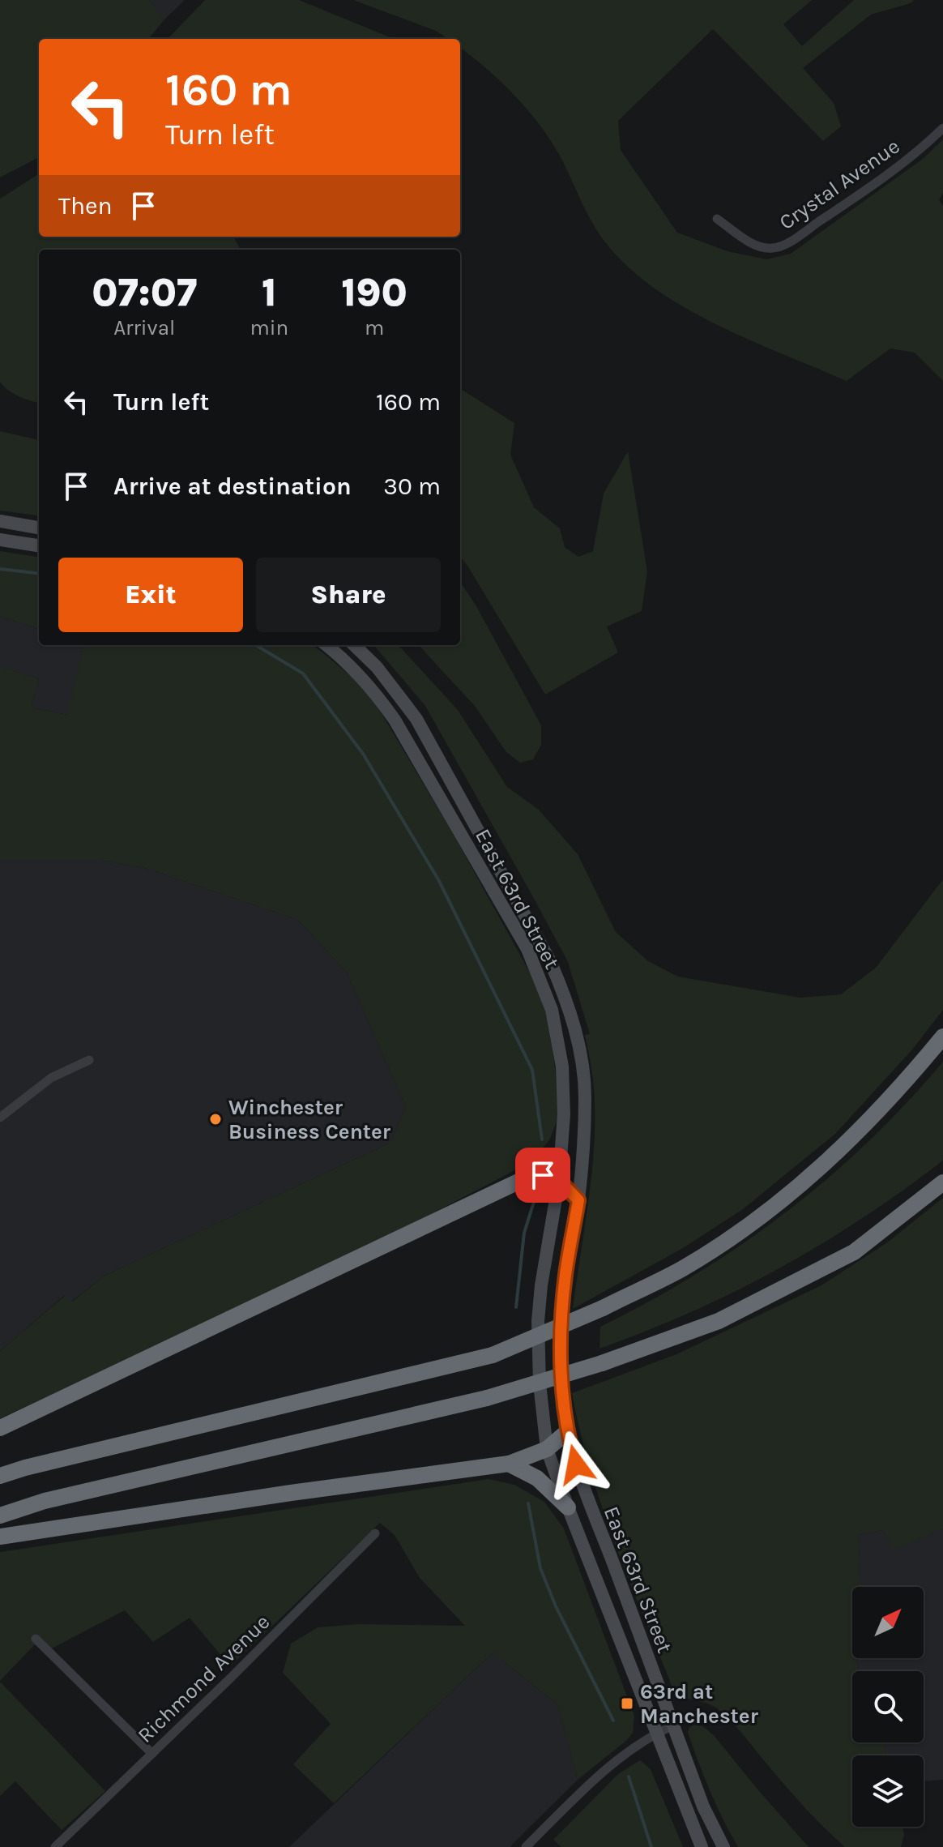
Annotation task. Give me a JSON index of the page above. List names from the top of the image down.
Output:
{
  "streets": {
    "main road": ["East 63rd Street"],
    "street": ["Crystal Avenue", "Richmond Avenue"]
  },
  "places": {
    "other": ["Winchester Business Center"],
    "transit": ["63rd at Manchester"]
  },
  "north": "top right",
  "page": {
    "turn": ["160 m", "Turn left"],
    "then": "Then",
    "eta": [
      "07:07",
      "Arrival",
      "1",
      "min",
      "190",
      "m"
    ],
    "list": [
      {
        "name": "Turn left",
        "value": "160 m"
      },
      {
        "name": "Arrive at destination",
        "value": "30 m"
      }
    ],
    "buttons": ["Exit", "Share"]
  }
}
